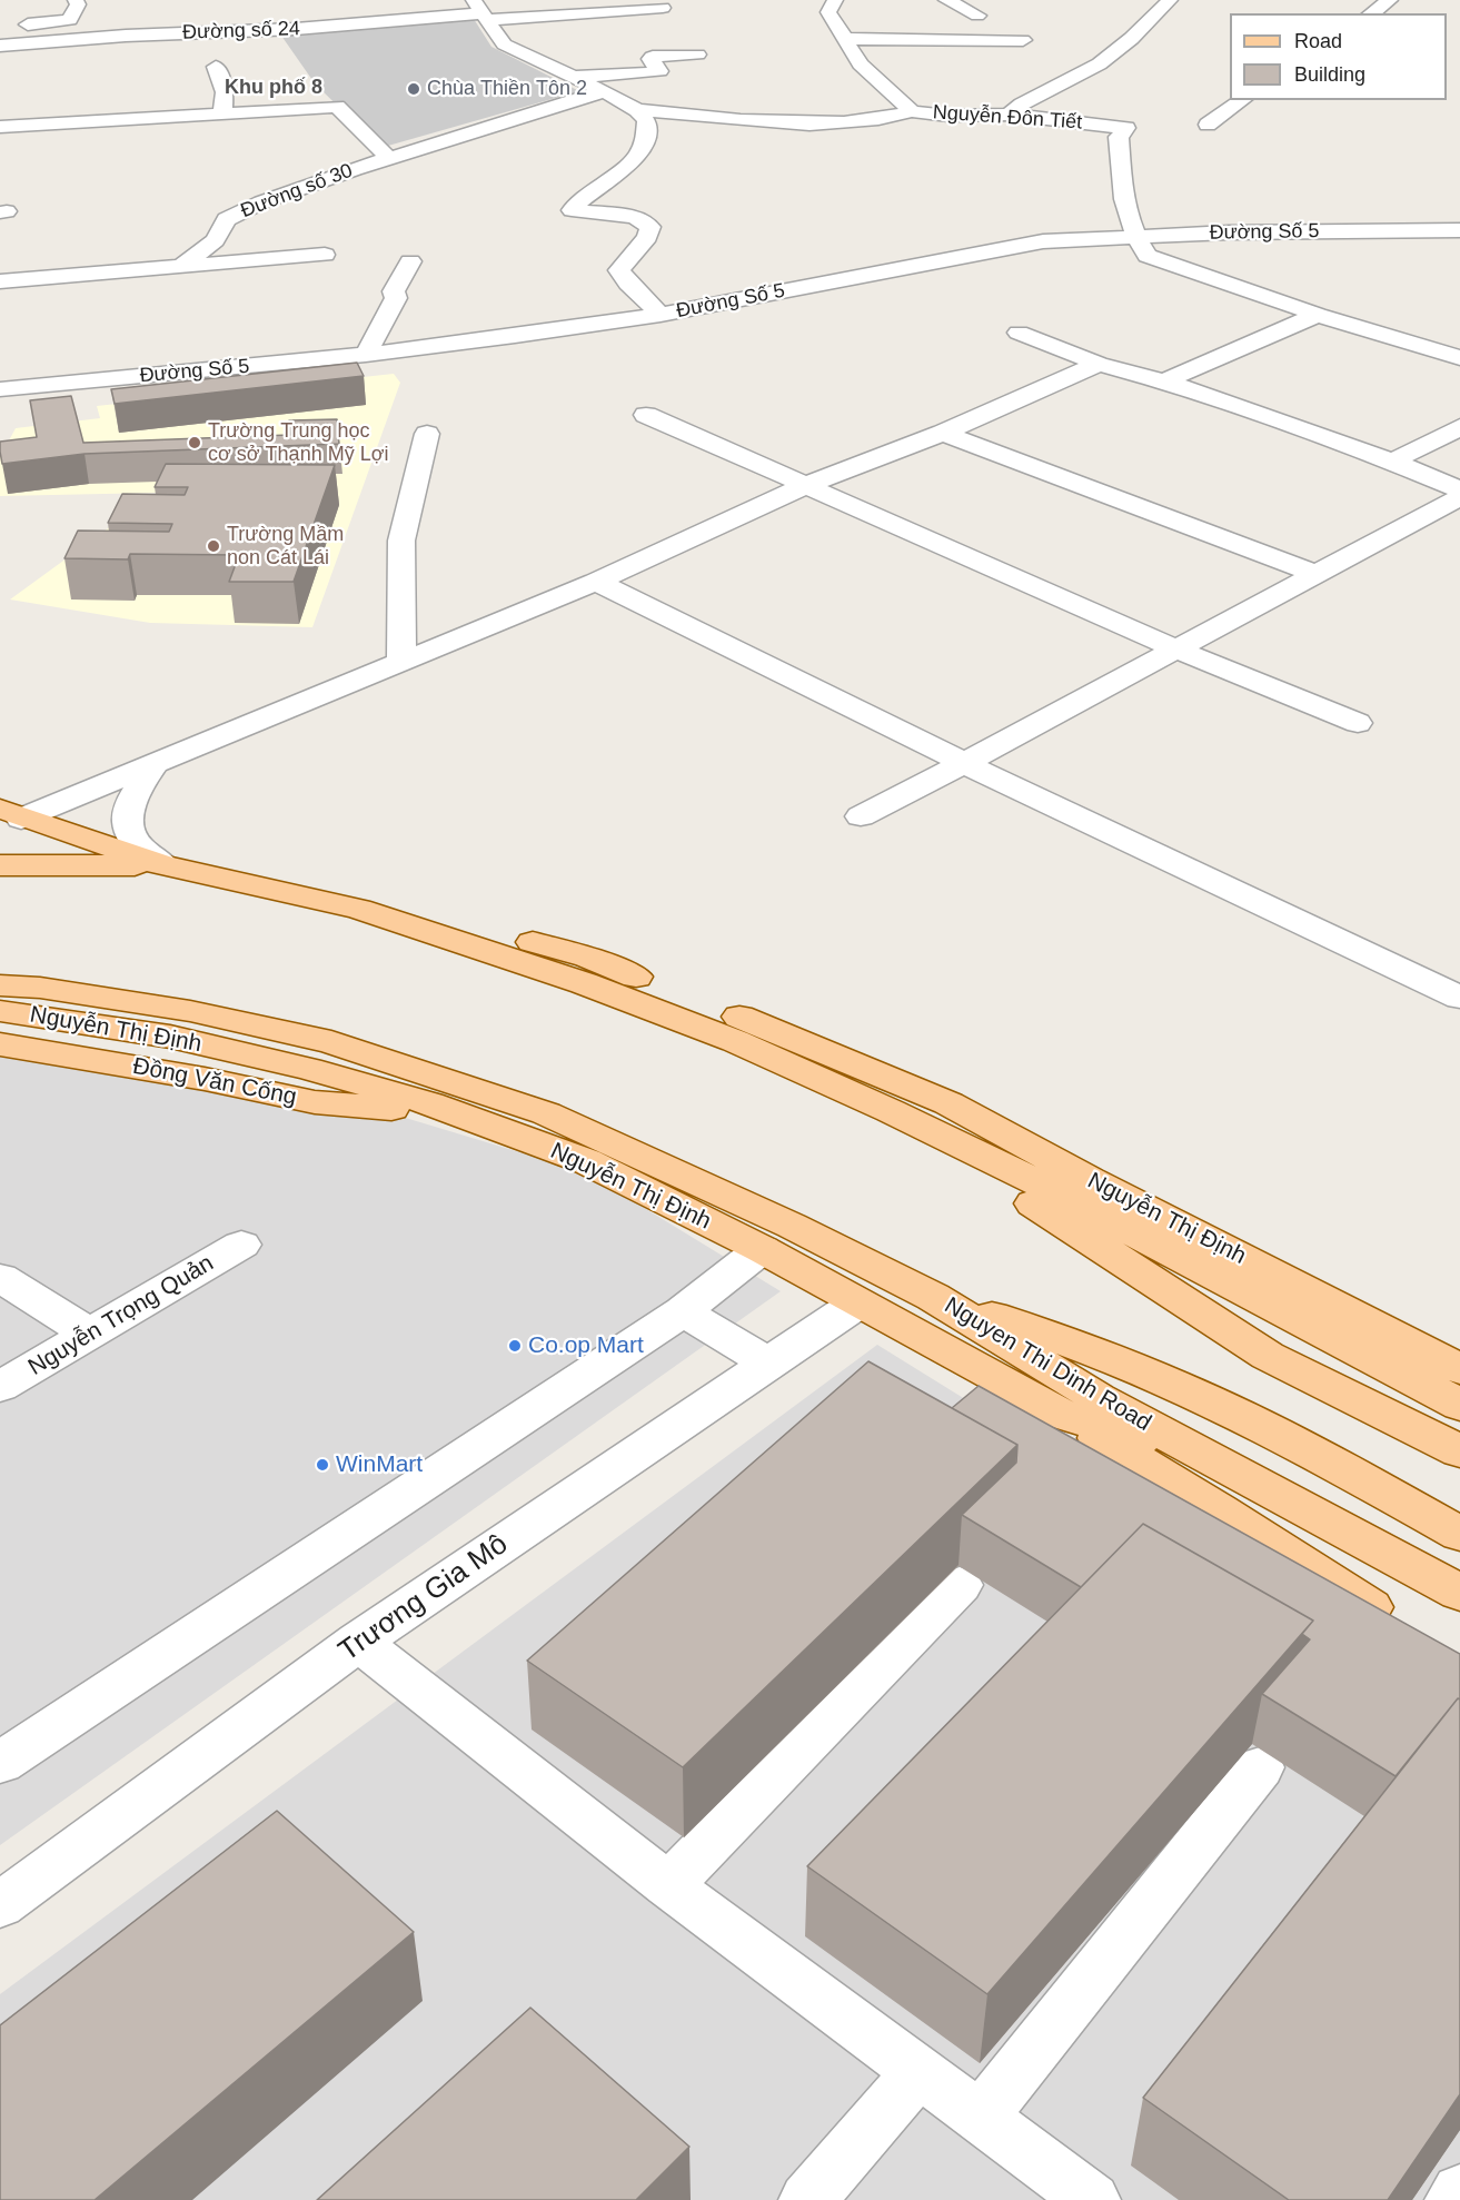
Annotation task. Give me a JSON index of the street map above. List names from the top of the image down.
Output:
{
  "streets": {
    "main road": ["Nguyễn Thị Định", "Đồng Văn Cống", "Nguyen Thi Dinh Road"],
    "street": [
      "Đường số 24",
      "Nguyễn Đôn Tiết",
      "Đường số 30",
      "Đường Số 5",
      "Nguyễn Trọng Quản",
      "Trương Gia Mô"
    ]
  },
  "crossings": [
    ["Nguyễn Đôn Tiết", "Đường Số 5"],
    ["Nguyễn Thị Định", "Đồng Văn Cống"],
    ["Nguyễn Thị Định", "Nguyen Thi Dinh Road"],
    ["Nguyễn Thị Định", "Trương Gia Mô"]
  ],
  "districts": ["Khu phố 8"],
  "places": [
    "Chùa Thiền Tôn 2",
    "Trường Trung học cơ sở Thạnh Mỹ Lợi",
    "Trường Mầm non Cát Lái",
    "Co.op Mart",
    "WinMart"
  ],
  "legend": ["Road", "Building"]
}
